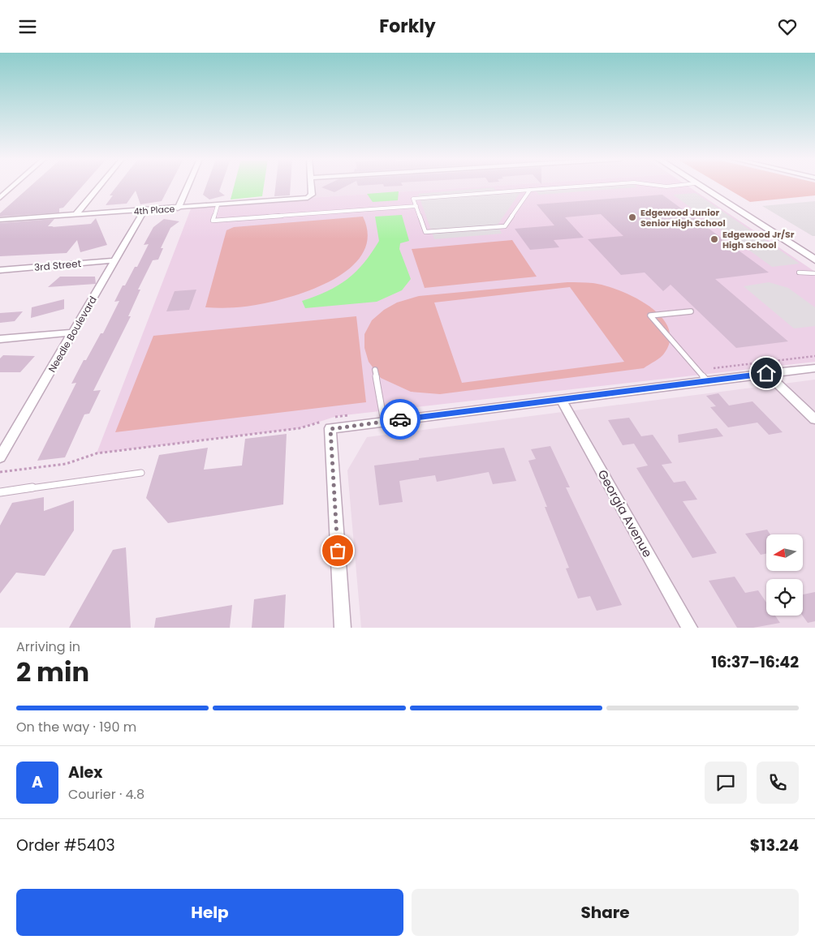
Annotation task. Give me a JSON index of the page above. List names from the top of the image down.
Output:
{
  "streets": {
    "street": [
      "4th Place",
      "3rd Street",
      "Needle Boulevard",
      "Georgia Avenue"
    ]
  },
  "crossings": [
    ["4th Place", "Needle Boulevard"],
    ["3rd Street", "Needle Boulevard"]
  ],
  "places": ["Edgewood Junior Senior High School", "Edgewood Jr/Sr High School"],
  "north": "left",
  "page": {
    "header": "Forkly",
    "heading": ["2 min", "Arriving in", "16:37–16:42"],
    "panel": [
      "Alex",
      "Courier · 4.8",
      "Order #5403",
      "$13.24"
    ],
    "bar": "On the way · 190 m",
    "round": "A",
    "buttons": ["Help", "Share"]
  }
}
